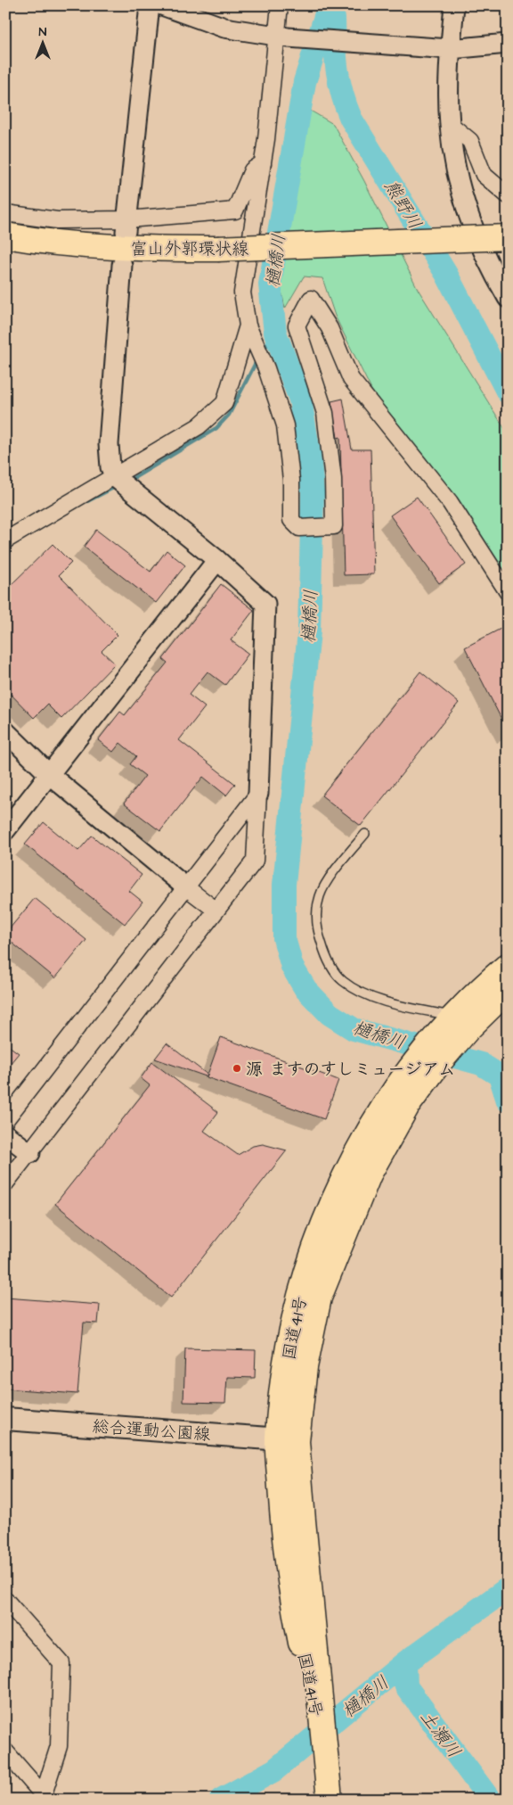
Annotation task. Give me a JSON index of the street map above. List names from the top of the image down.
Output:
{
  "streets": {
    "main road": ["富山外郭環状線", "国道41号", "総合運動公園線"]
  },
  "crossings": [
    ["国道41号", "総合運動公園線"]
  ],
  "water": ["熊野川", "樋橋川", "土瀬川"],
  "places": ["源 ますのすしミュージアム"],
  "north": "top"
}
